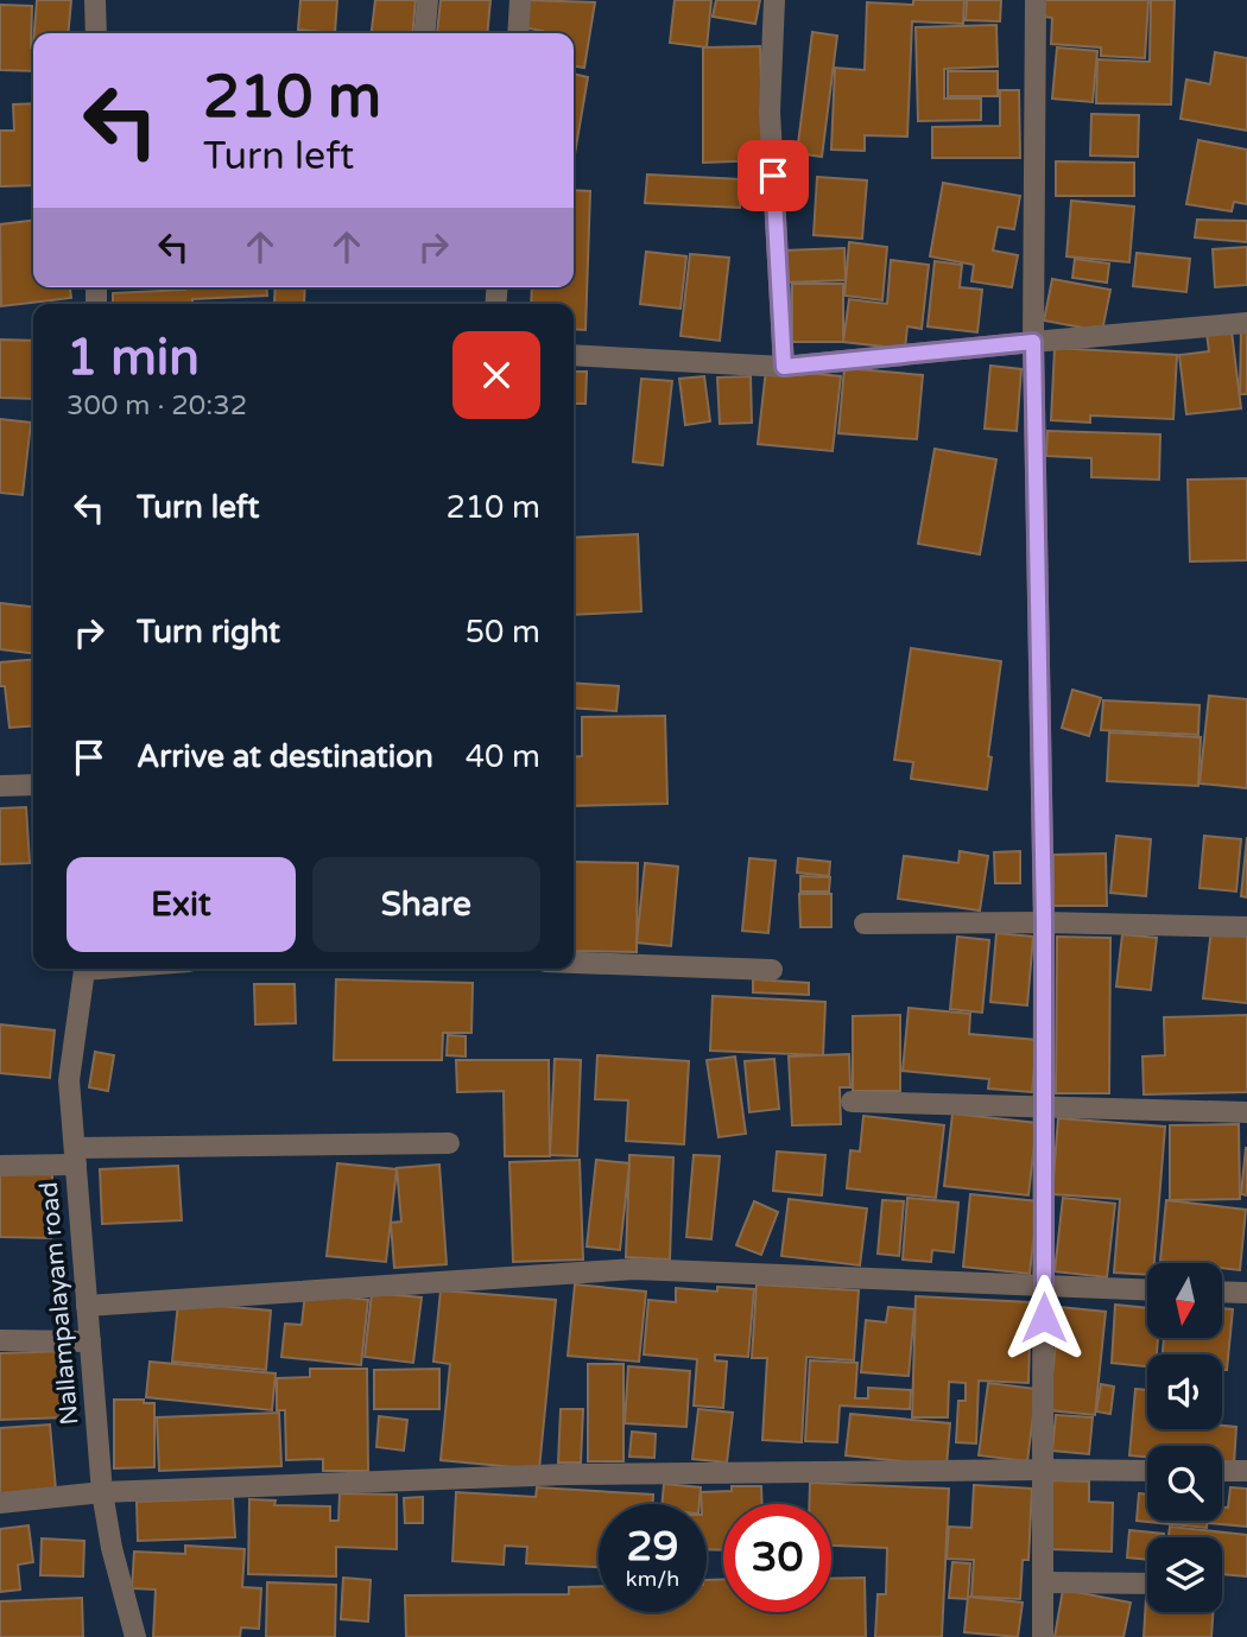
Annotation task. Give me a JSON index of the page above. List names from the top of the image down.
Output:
{
  "streets": {
    "street": ["Nallampalayam road"]
  },
  "north": "bottom",
  "page": {
    "turn": ["210 m", "Turn left"],
    "heading": ["1 min", "300 m · 20:32"],
    "list": [
      {
        "name": "Turn left",
        "value": "210 m"
      },
      {
        "name": "Turn right",
        "value": "50 m"
      },
      {
        "name": "Arrive at destination",
        "value": "40 m"
      }
    ],
    "buttons": ["Exit", "Share"],
    "speed": "29 km/h",
    "limit": "30"
  }
}
